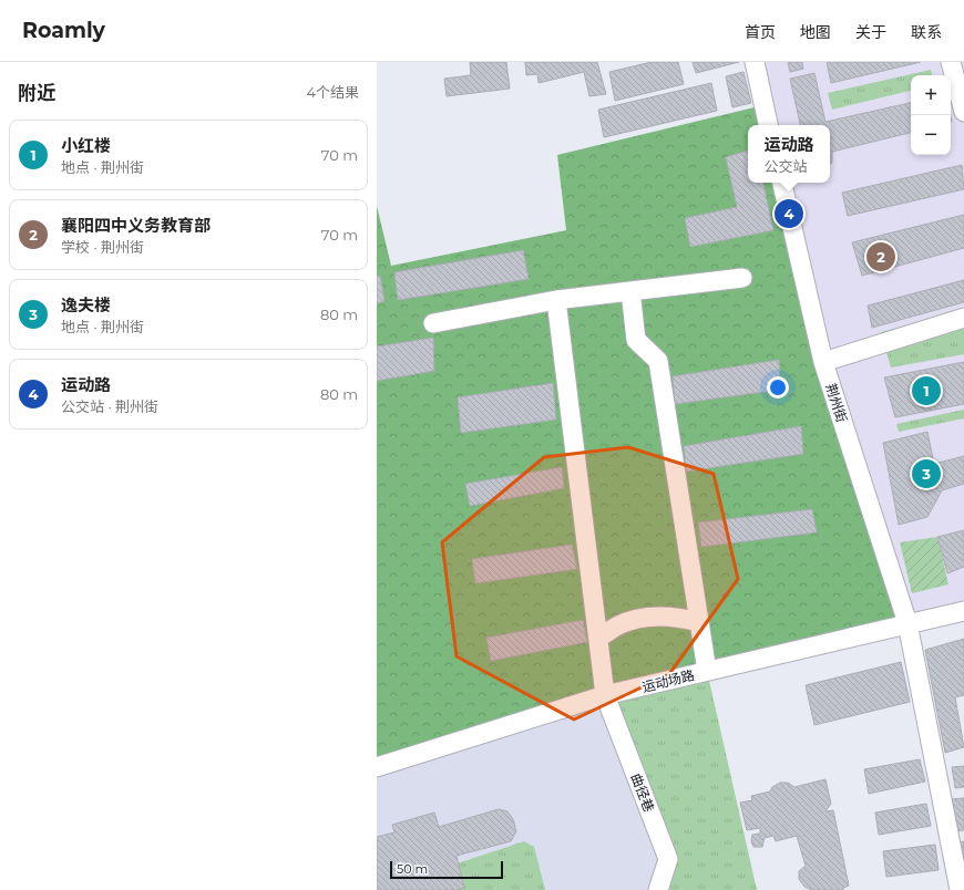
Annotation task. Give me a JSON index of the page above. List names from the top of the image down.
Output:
{
  "streets": {
    "street": ["荆州街", "运动场路", "曲径巷"]
  },
  "crossings": [
    ["荆州街", "运动场路"],
    ["运动场路", "曲径巷"]
  ],
  "scale_bar": "50 m",
  "page": {
    "header": "Roamly",
    "nav": [
      "首页",
      "地图",
      "关于",
      "联系"
    ],
    "heading": ["附近", "4个结果"],
    "map_buttons": ["+", "−"],
    "list": [
      {
        "mark": "1",
        "name": "小红楼",
        "note": "地点 · 荆州街",
        "value": "70 m"
      },
      {
        "mark": "2",
        "name": "襄阳四中义务教育部",
        "note": "学校 · 荆州街",
        "value": "70 m"
      },
      {
        "mark": "3",
        "name": "逸夫楼",
        "note": "地点 · 荆州街",
        "value": "80 m"
      },
      {
        "mark": "4",
        "name": "运动路",
        "note": "公交站 · 荆州街",
        "value": "80 m"
      }
    ],
    "popup": ["运动路", "公交站"],
    "pins": [
      "4",
      "2",
      "1",
      "3"
    ],
    "scale": "50 m"
  }
}
